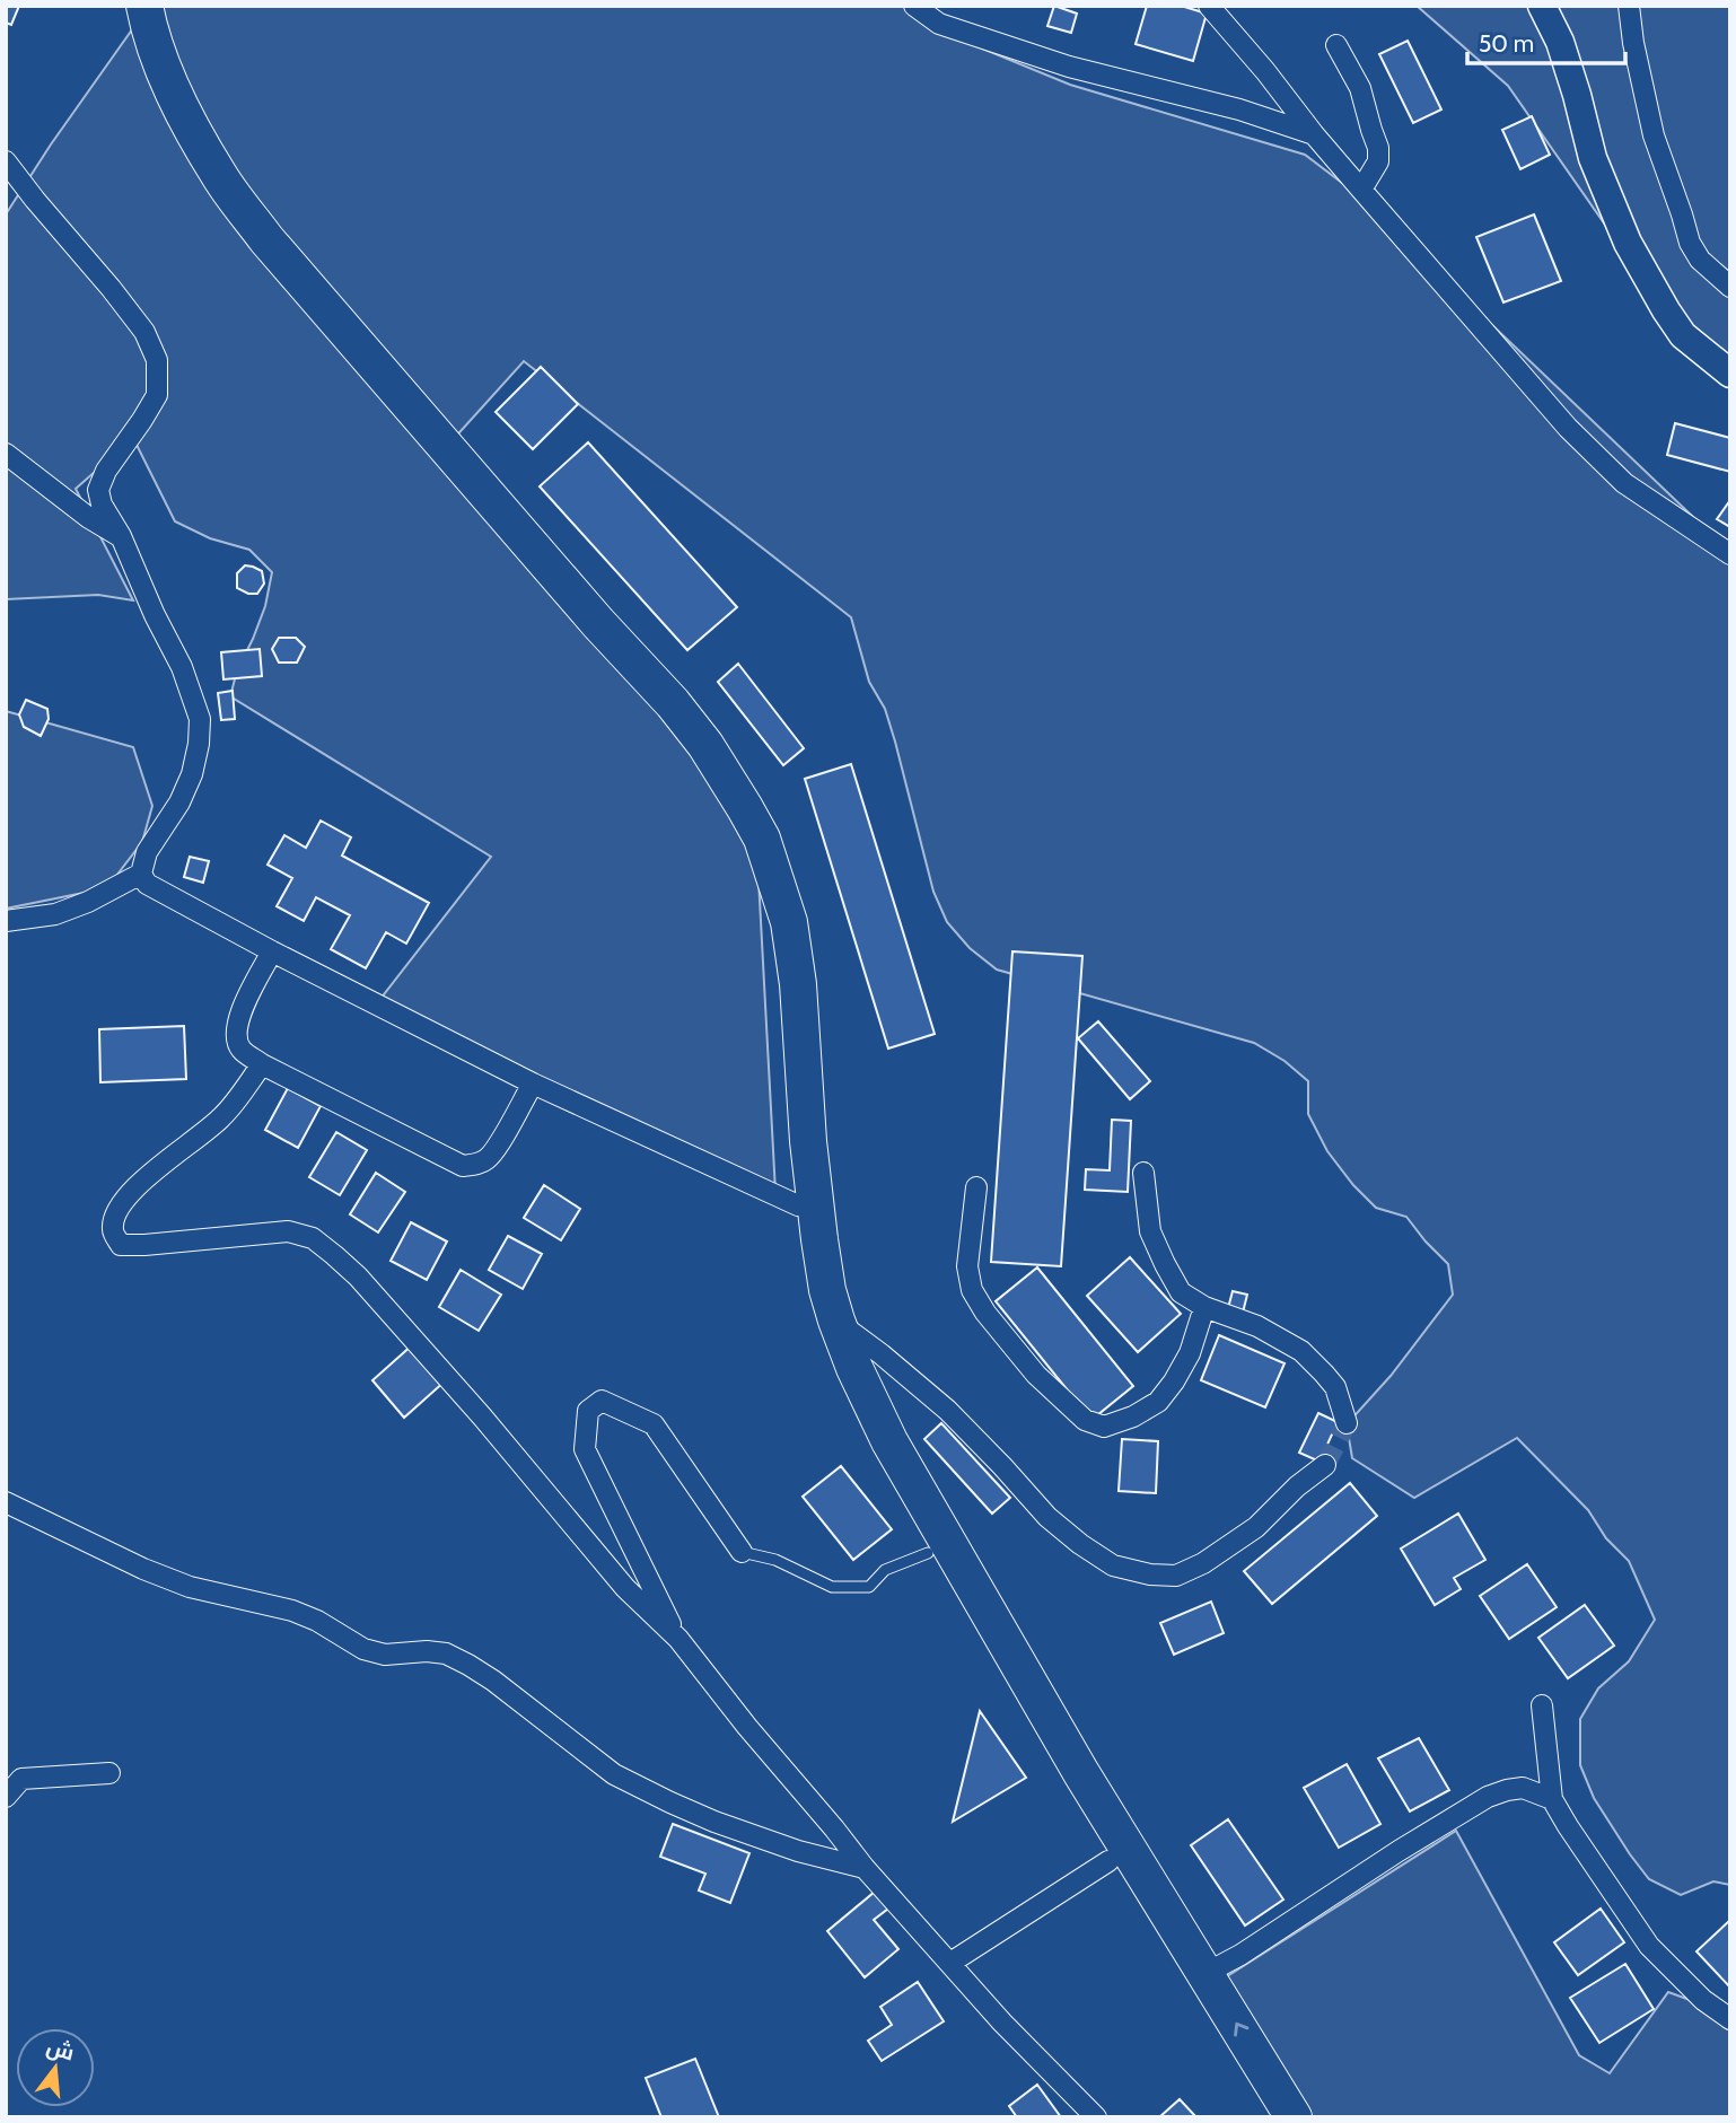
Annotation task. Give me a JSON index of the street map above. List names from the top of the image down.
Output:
{
  "scale_bar": "50 m",
  "north": "top"
}
